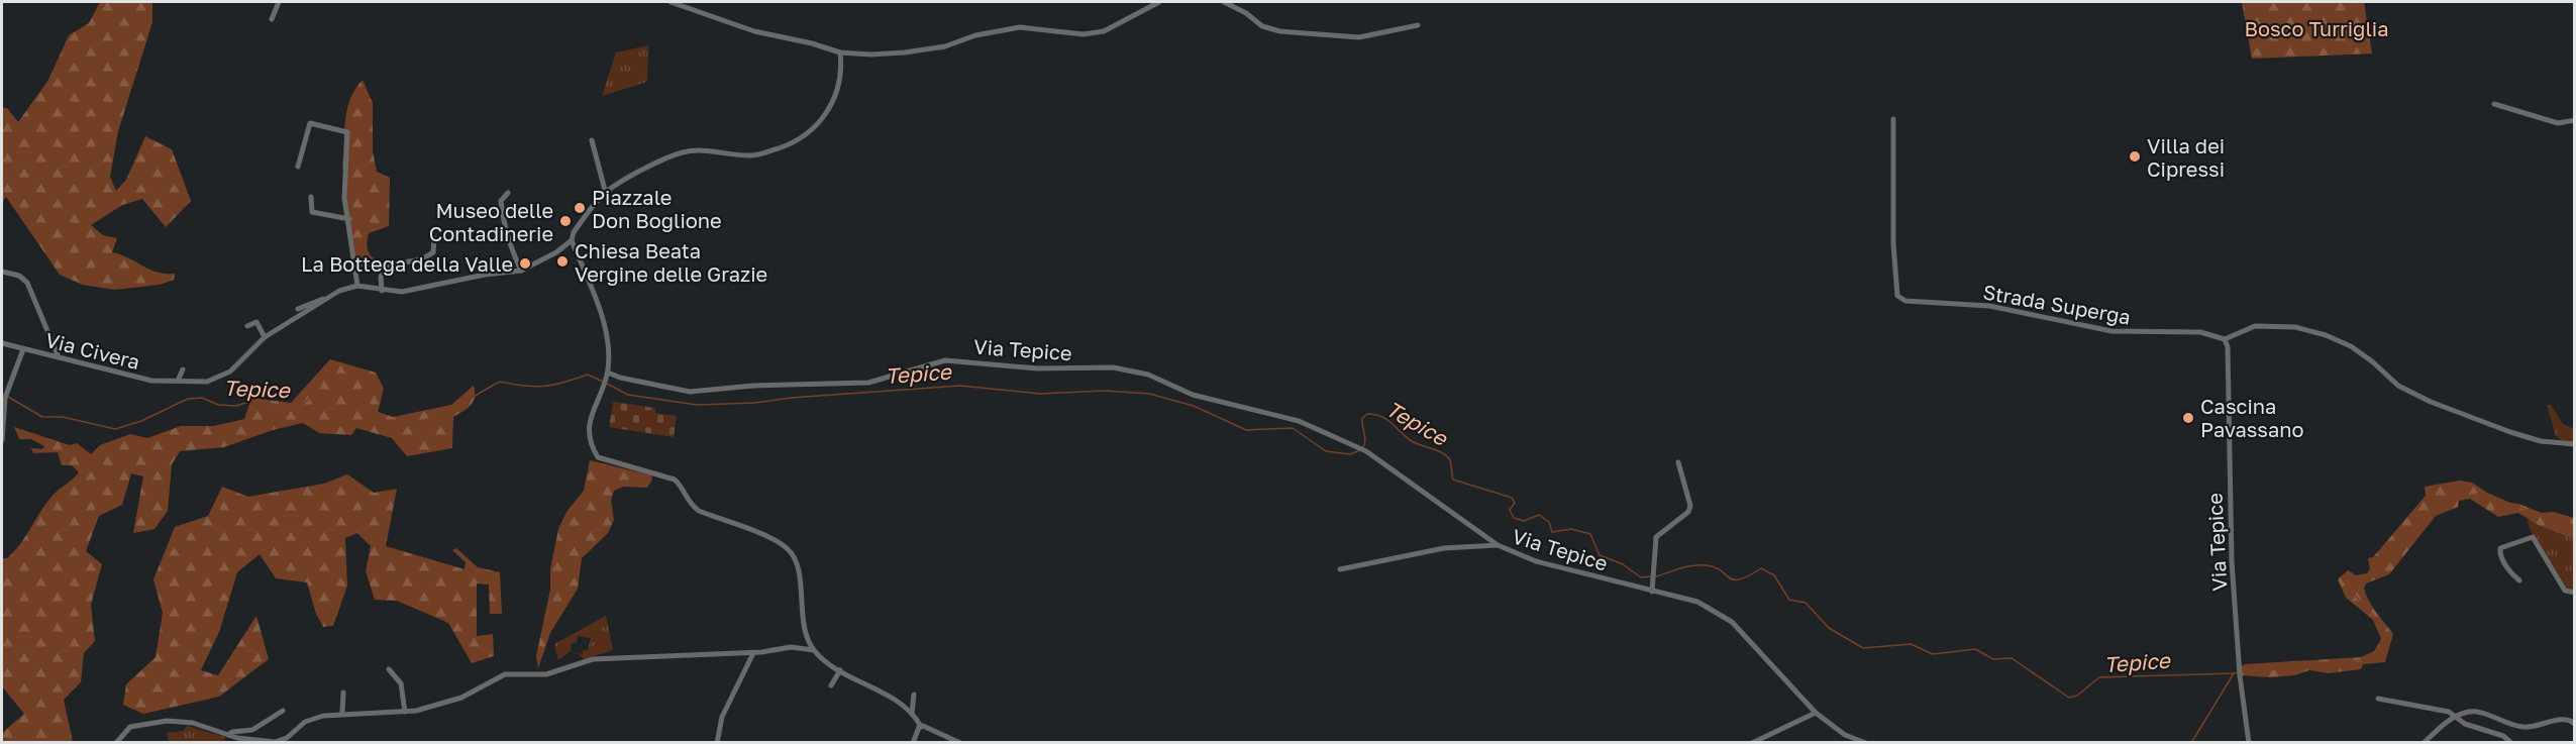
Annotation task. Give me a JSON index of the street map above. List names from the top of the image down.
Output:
{
  "streets": {
    "street": ["Strada Superga", "Via Tepice", "Via Civera"]
  },
  "crossings": [
    ["Strada Superga", "Via Tepice"]
  ],
  "water": ["Tepice"],
  "parks": ["Bosco Turriglia"],
  "places": [
    "Villa dei Cipressi",
    "Piazzale Don Boglione",
    "Museo delle Contadinerie",
    "Chiesa Beata Vergine delle Grazie",
    "La Bottega della Valle",
    "Cascina Pavassano"
  ]
}
